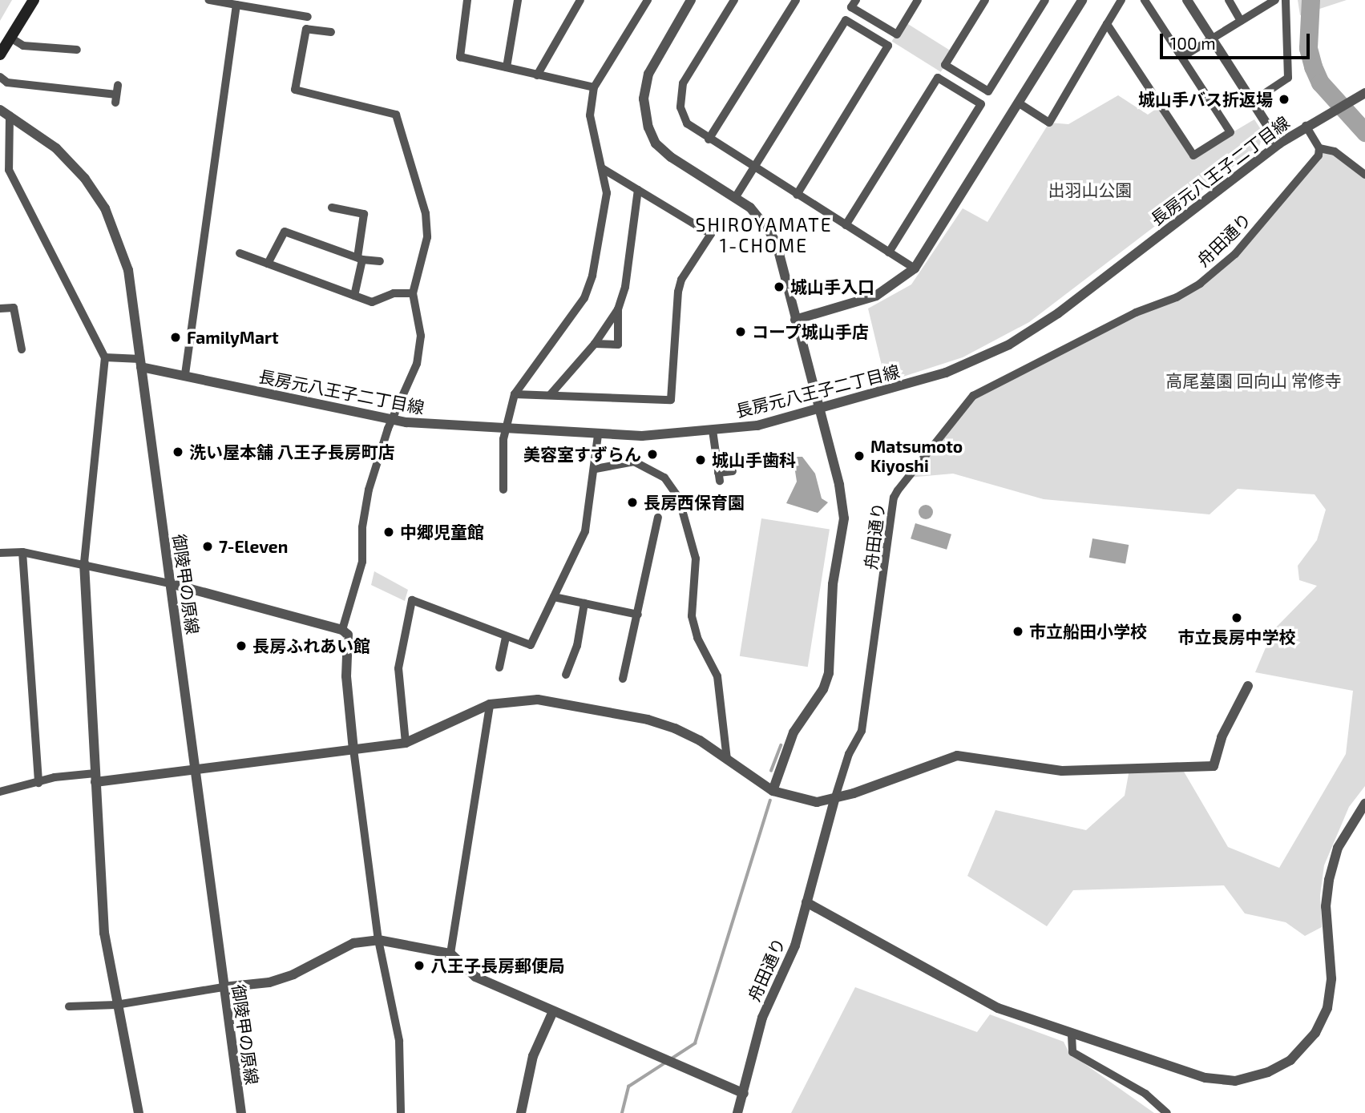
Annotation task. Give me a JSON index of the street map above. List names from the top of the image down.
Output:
{
  "streets": {
    "street": ["長房元八王子二丁目線", "舟田通り", "御陵甲の原線"]
  },
  "crossings": [
    ["長房元八王子二丁目線", "御陵甲の原線"]
  ],
  "districts": ["SHIROYAMATE 1-CHOME"],
  "parks": ["出羽山公園", "高尾墓園 回向山 常修寺"],
  "places": [
    "城山手バス折返場",
    "城山手入口",
    "コープ城山手店",
    "FamilyMart",
    "洗い屋本舗 八王子長房町店",
    "美容室すずらん",
    "Matsumoto Kiyoshi",
    "城山手歯科",
    "長房西保育園",
    "中郷児童館",
    "7-Eleven",
    "市立長房中学校",
    "市立船田小学校",
    "長房ふれあい館",
    "八王子長房郵便局"
  ],
  "scale_bar": "100 m"
}
